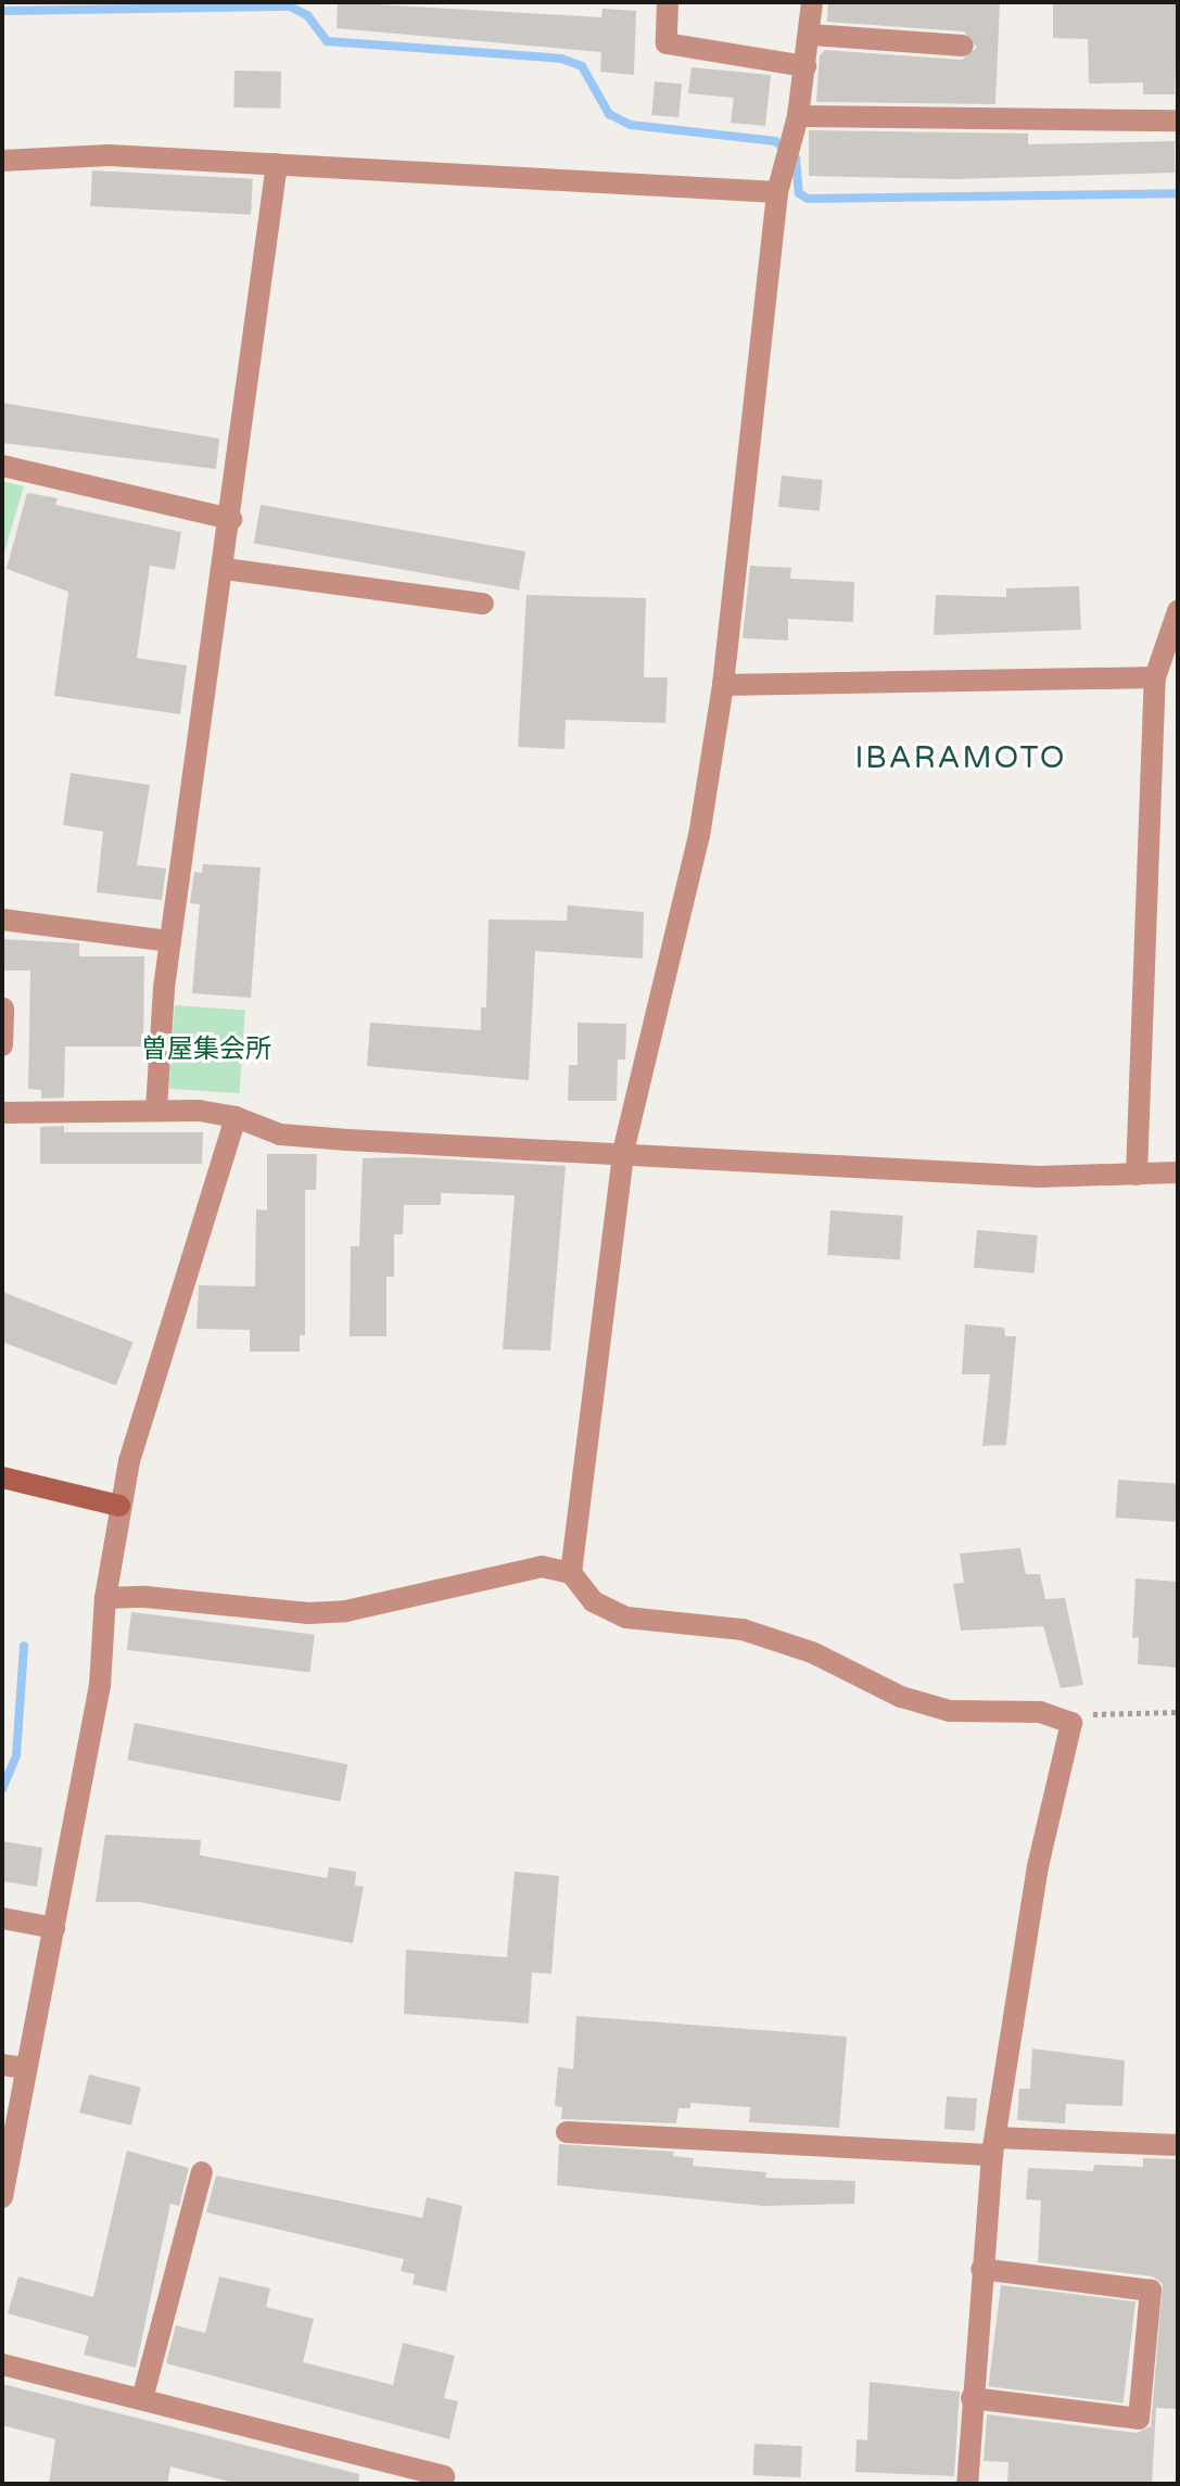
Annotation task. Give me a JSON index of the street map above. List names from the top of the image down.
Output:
{
  "districts": ["IBARAMOTO"],
  "parks": ["曽屋集会所"]
}
